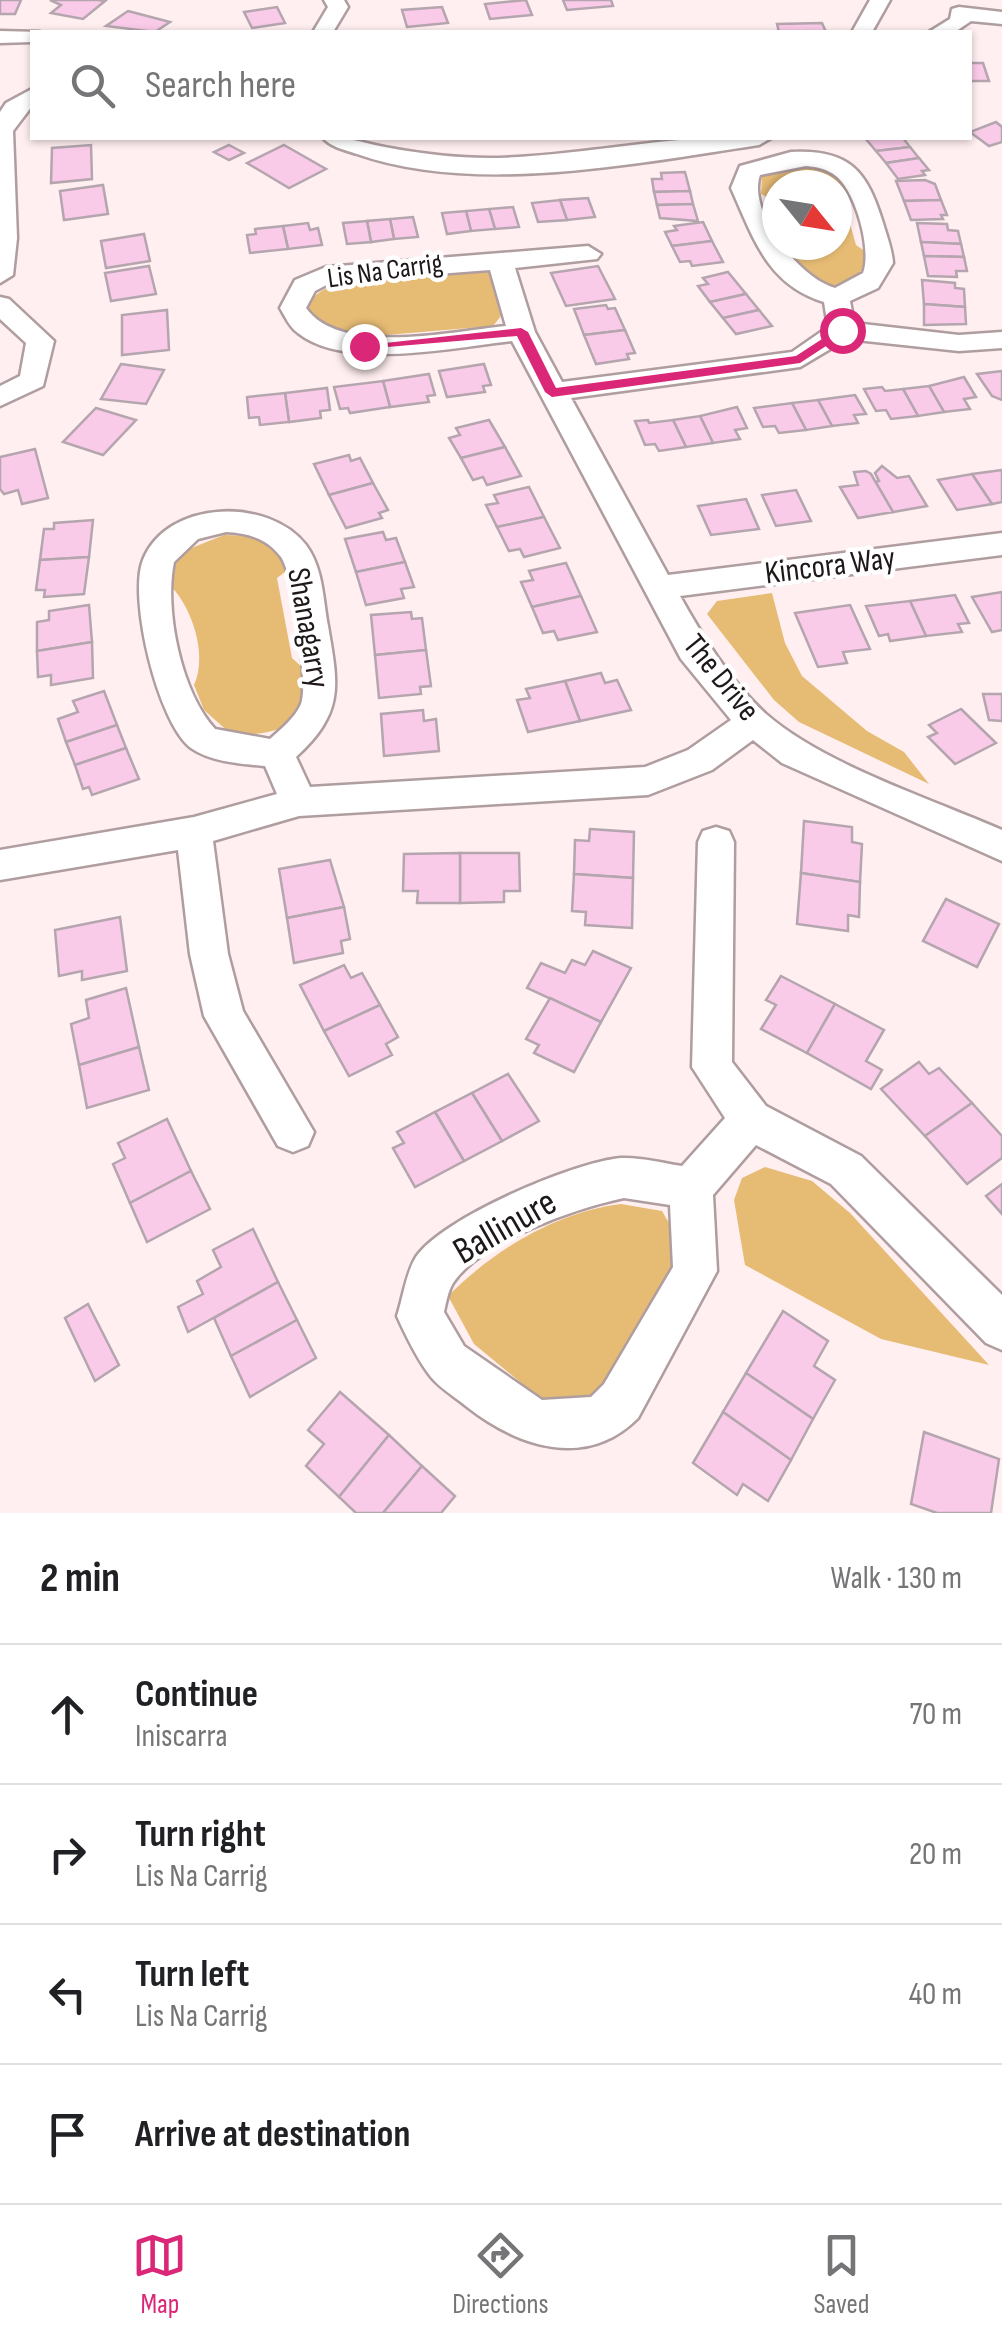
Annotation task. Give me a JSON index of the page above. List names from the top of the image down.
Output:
{
  "streets": {
    "street": [
      "Lis Na Carrig",
      "Kincora Way",
      "Shanagarry",
      "The Drive",
      "Ballinure"
    ]
  },
  "crossings": [
    ["Kincora Way", "The Drive"]
  ],
  "north": "bottom right",
  "page": {
    "search": "Search here",
    "heading": ["2 min", "Walk · 130 m"],
    "list": [
      ["Continue", "Iniscarra", "70 m"],
      ["Turn right", "Lis Na Carrig", "20 m"],
      ["Turn left", "Lis Na Carrig", "40 m"],
      "Arrive at destination"
    ],
    "nav": ["Map", "Directions", "Saved"]
  }
}
